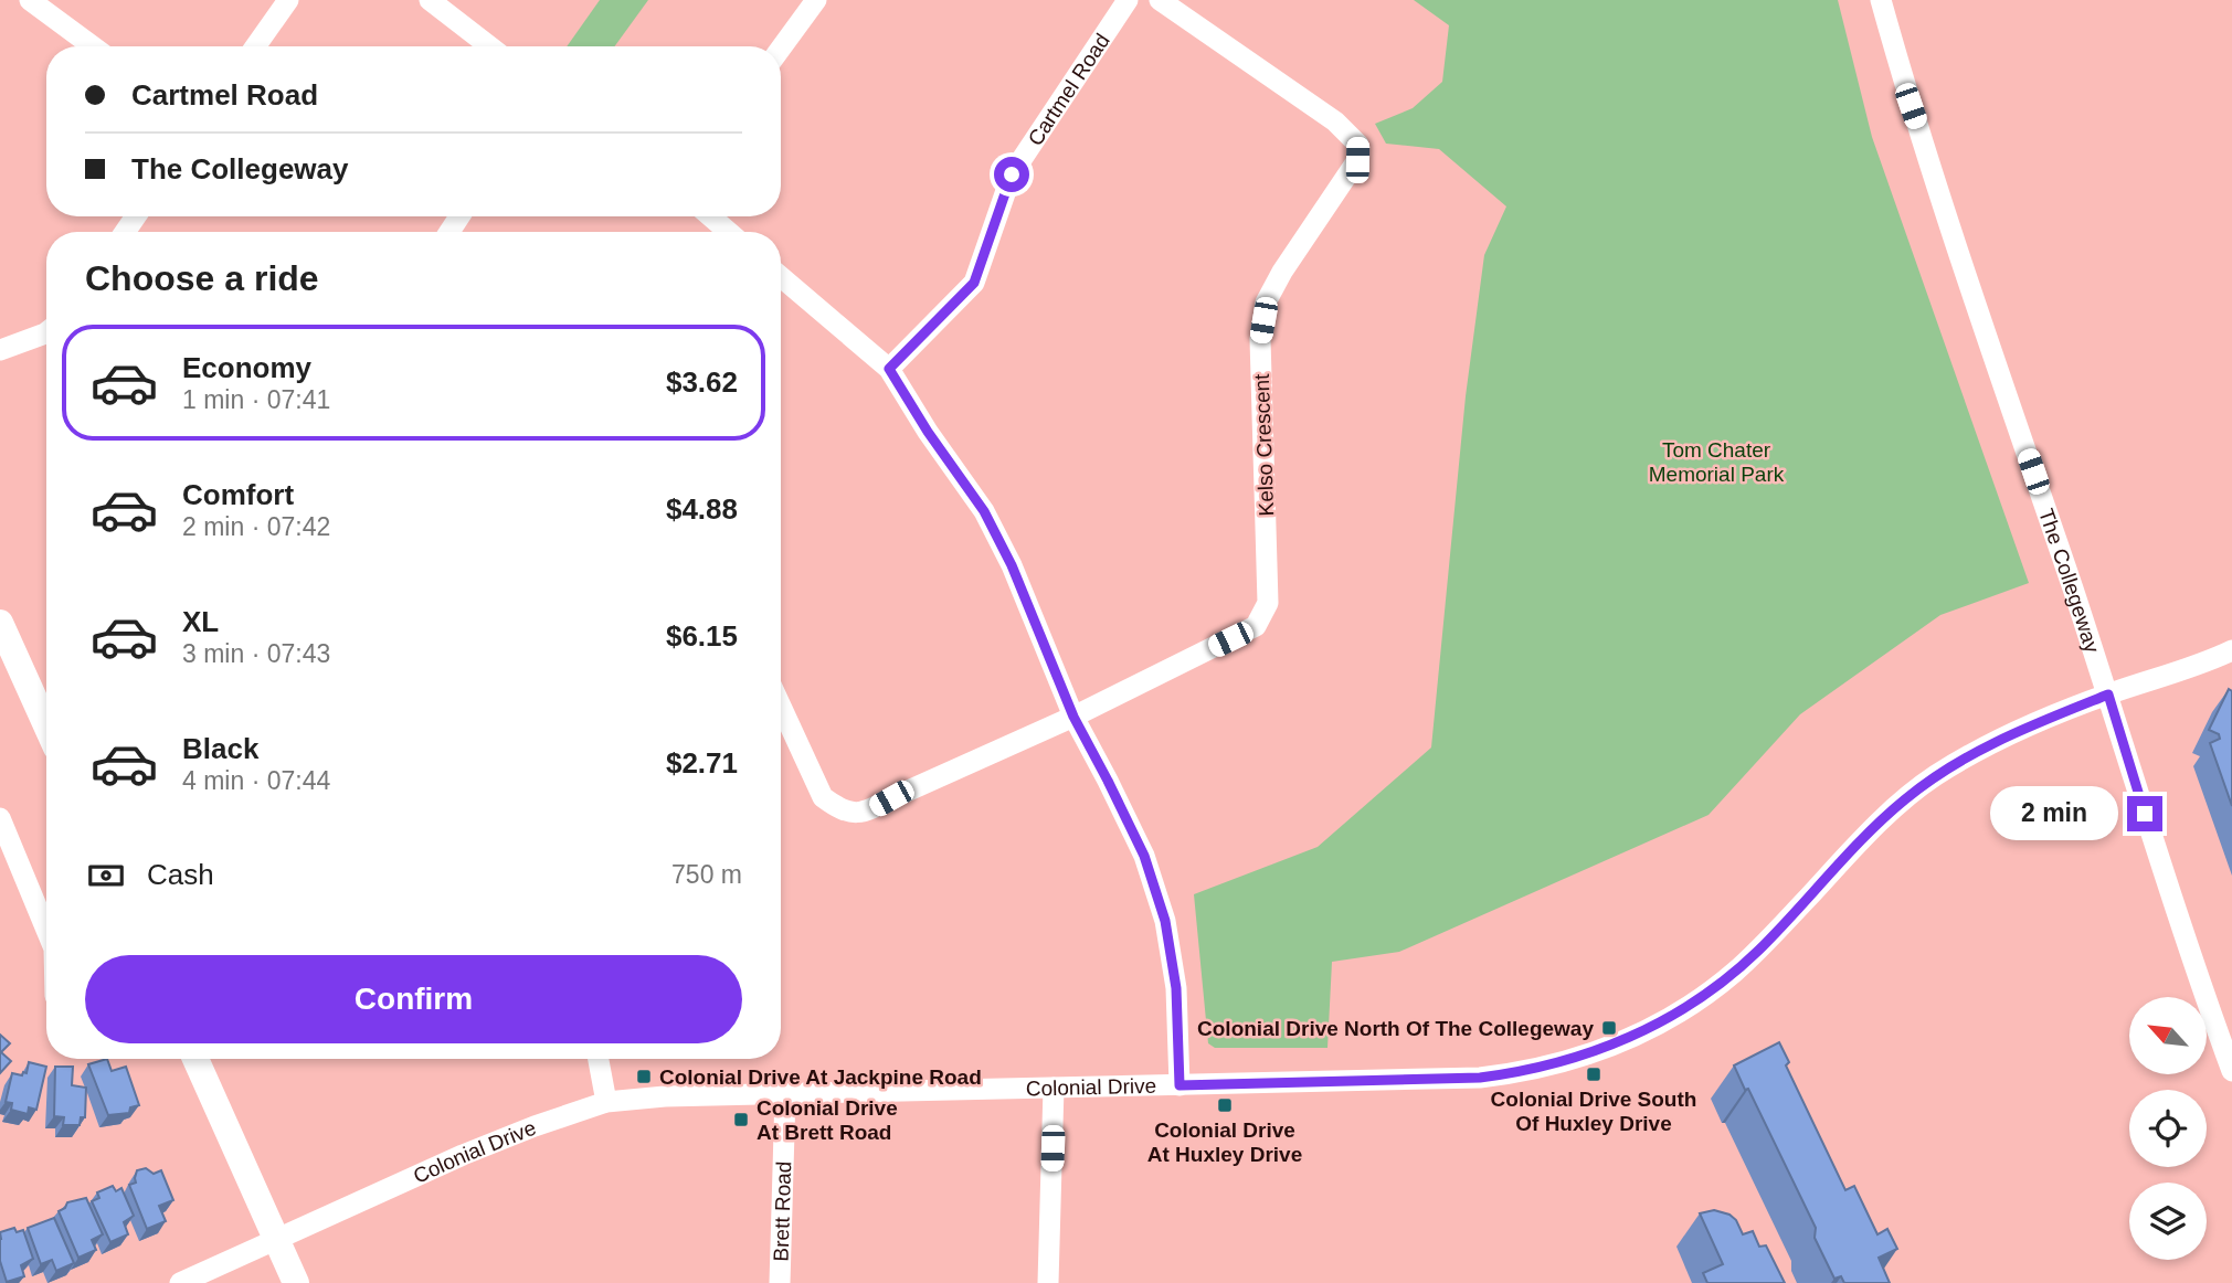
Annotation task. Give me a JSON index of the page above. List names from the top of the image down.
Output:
{
  "streets": {
    "street": [
      "Cartmel Road",
      "Kelso Crescent",
      "The Collegeway",
      "Colonial Drive",
      "Brett Road"
    ]
  },
  "crossings": [
    ["The Collegeway", "Colonial Drive"],
    ["Colonial Drive", "Brett Road"]
  ],
  "parks": ["Tom Chater Memorial Park"],
  "places": {
    "transit": [
      "Colonial Drive North Of The Collegeway",
      "Colonial Drive South Of Huxley Drive",
      "Colonial Drive At Jackpine Road",
      "Colonial Drive At Huxley Drive",
      "Colonial Drive At Brett Road"
    ]
  },
  "north": "top left",
  "page": {
    "banner": ["Cartmel Road", "The Collegeway"],
    "heading": "Choose a ride",
    "list": [
      {
        "name": "Economy",
        "note": "1 min · 07:41",
        "value": "$3.62"
      },
      {
        "name": "Comfort",
        "note": "2 min · 07:42",
        "value": "$4.88"
      },
      {
        "name": "XL",
        "note": "3 min · 07:43",
        "value": "$6.15"
      },
      {
        "name": "Black",
        "note": "4 min · 07:44",
        "value": "$2.71"
      }
    ],
    "bubble": "2 min",
    "pay": ["Cash", "750 m"],
    "buttons": "Confirm"
  }
}
